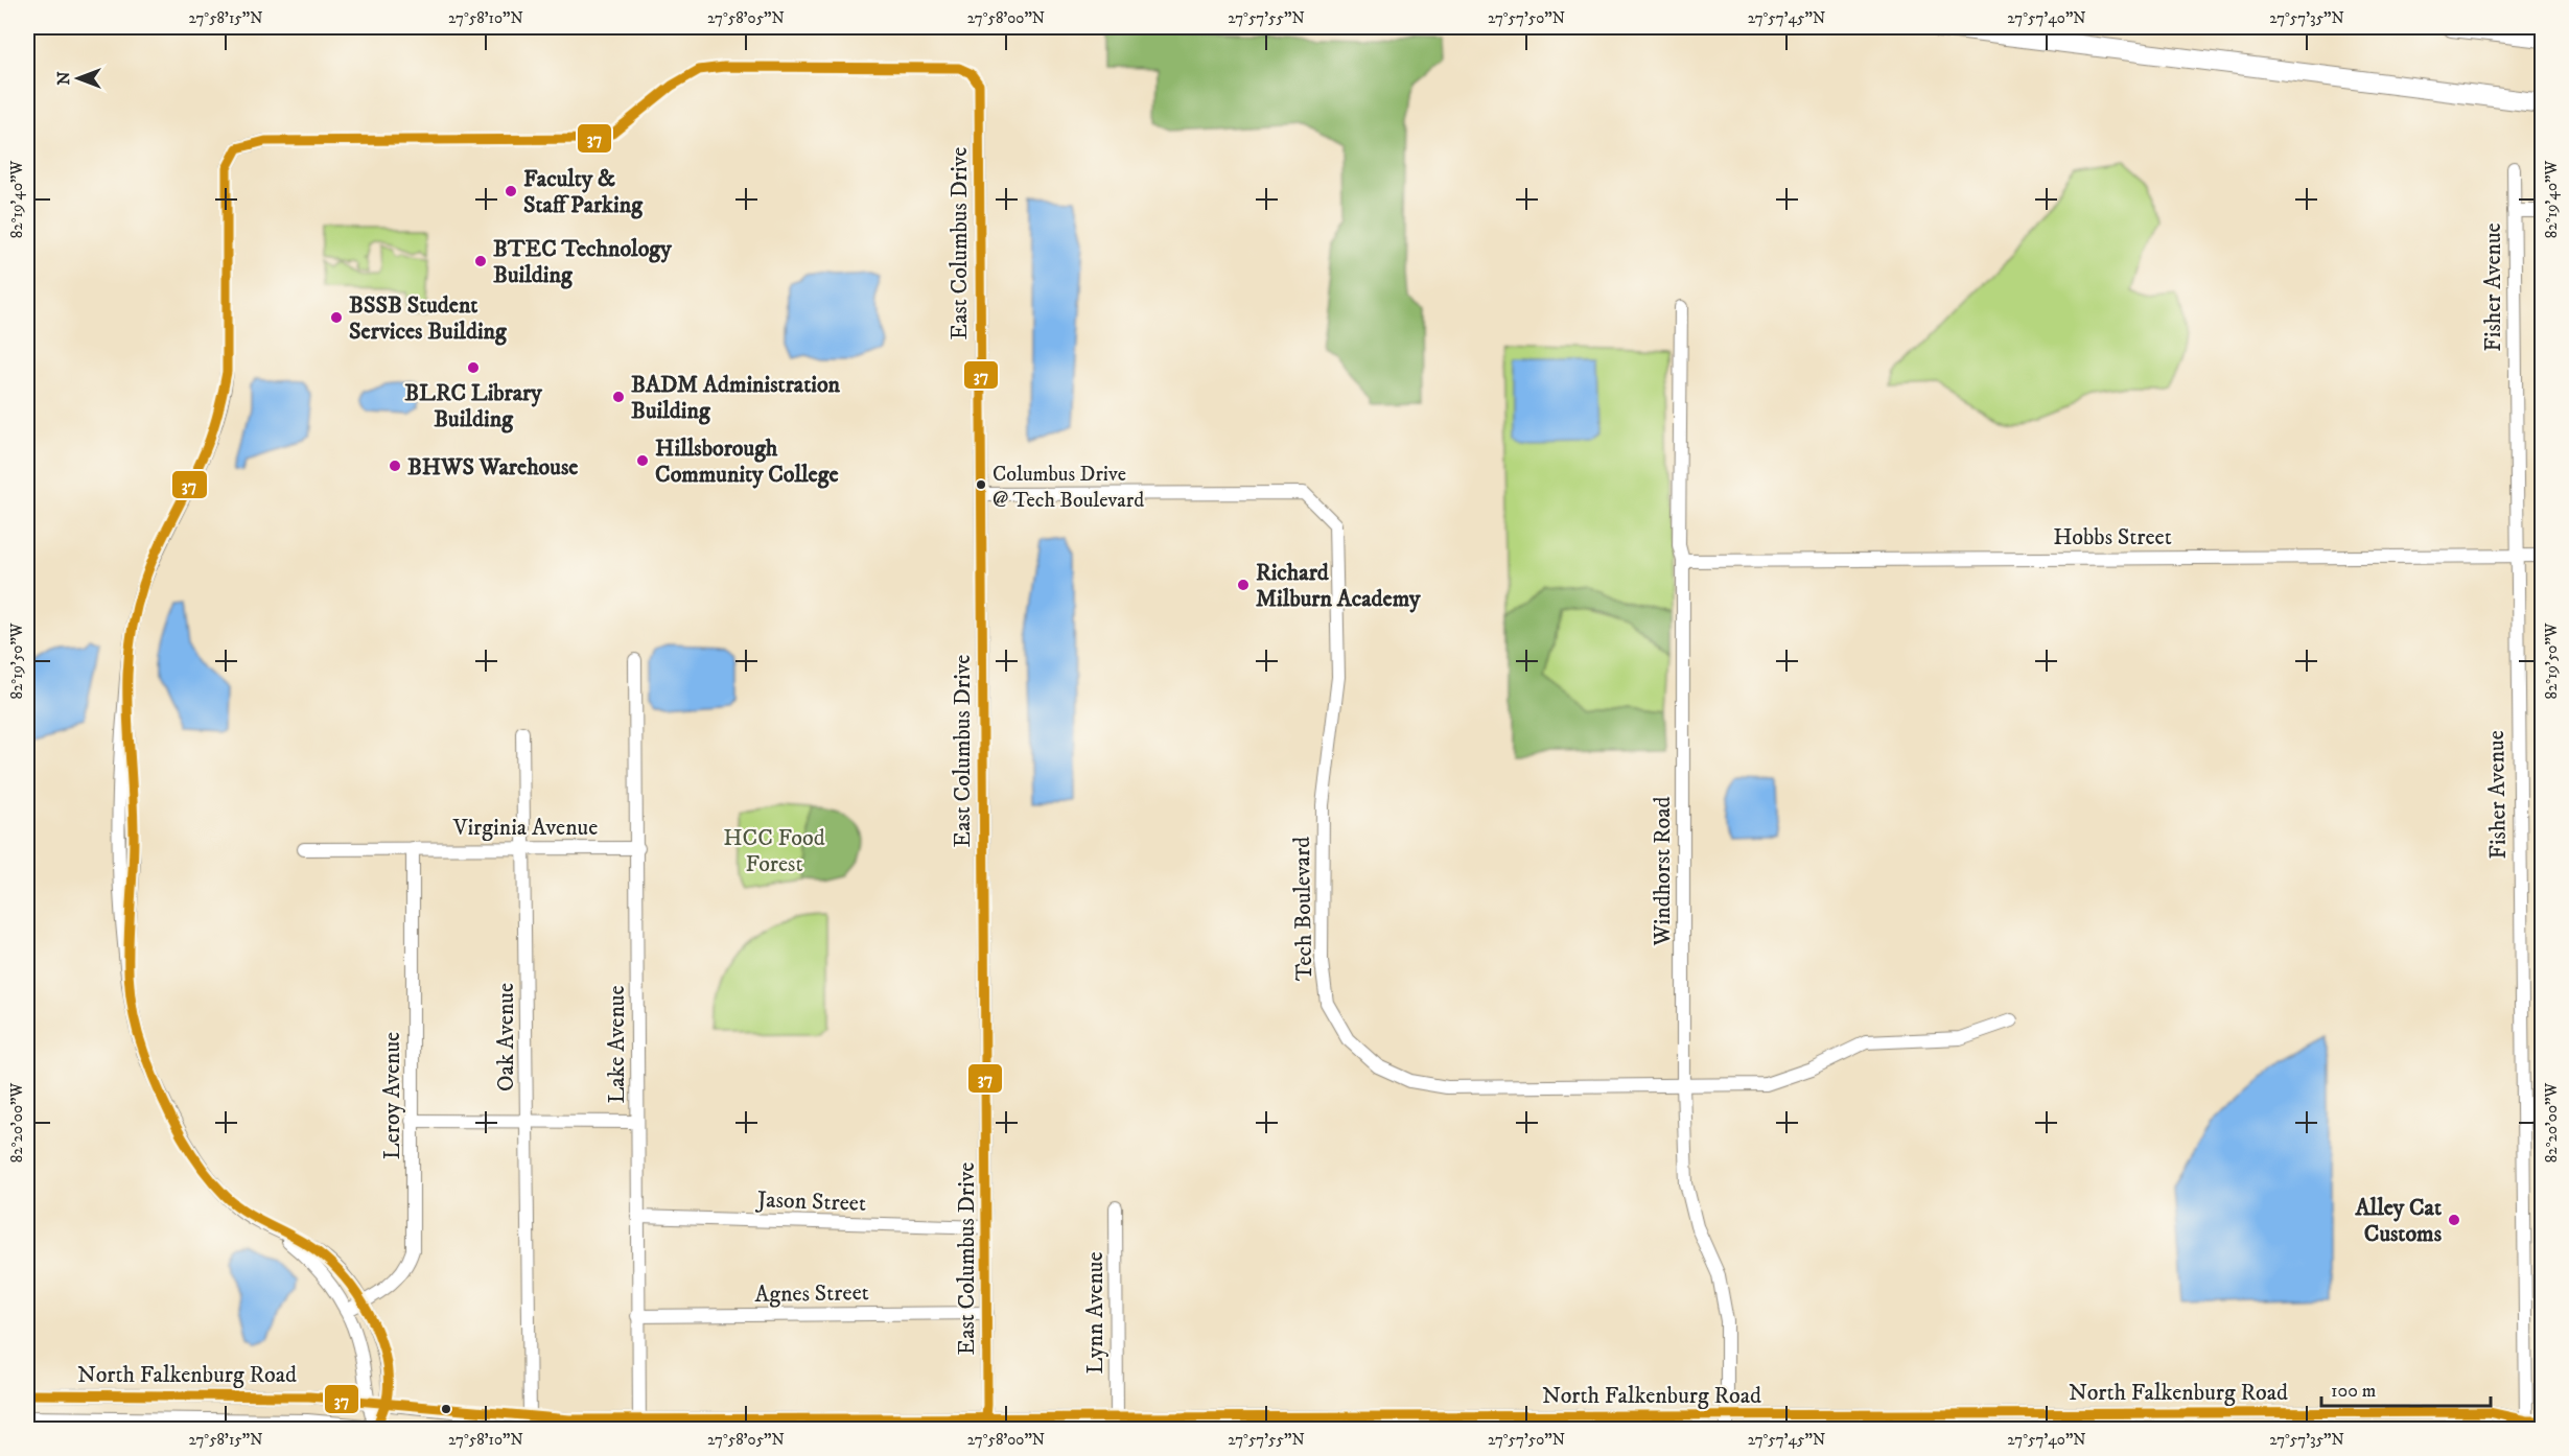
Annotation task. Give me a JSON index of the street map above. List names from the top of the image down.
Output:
{
  "streets": {
    "street": [
      "East Columbus Drive",
      "Fisher Avenue",
      "Hobbs Street",
      "Virginia Avenue",
      "Windhorst Road",
      "Tech Boulevard",
      "Oak Avenue",
      "Lake Avenue",
      "Leroy Avenue",
      "Jason Street",
      "Agnes Street",
      "Lynn Avenue",
      "North Falkenburg Road"
    ]
  },
  "crossings": [
    ["East Columbus Drive", "Tech Boulevard"],
    ["East Columbus Drive", "Jason Street"],
    ["East Columbus Drive", "Agnes Street"],
    ["East Columbus Drive", "North Falkenburg Road"],
    ["Fisher Avenue", "Hobbs Street"],
    ["Fisher Avenue", "North Falkenburg Road"],
    ["Hobbs Street", "Windhorst Road"],
    ["Virginia Avenue", "Oak Avenue"],
    ["Virginia Avenue", "Lake Avenue"],
    ["Virginia Avenue", "Leroy Avenue"],
    ["Windhorst Road", "Tech Boulevard"],
    ["Windhorst Road", "North Falkenburg Road"],
    ["Oak Avenue", "North Falkenburg Road"],
    ["Lake Avenue", "Jason Street"],
    ["Lake Avenue", "Agnes Street"],
    ["Lake Avenue", "North Falkenburg Road"],
    ["Lynn Avenue", "North Falkenburg Road"]
  ],
  "parks": ["HCC Food Forest"],
  "places": [
    "Faculty & Staff Parking",
    "BTEC Technology Building",
    "BSSB Student Services Building",
    "BLRC Library Building",
    "BADM Administration Building",
    "Hillsborough Community College",
    "BHWS Warehouse",
    "Columbus Drive @ Tech Boulevard",
    "Richard Milburn Academy",
    "Alley Cat Customs"
  ],
  "lines": ["transit line 37"],
  "scale_bar": "100 m",
  "north": "left",
  "coordinates": [
    "27°58'15\"N",
    "27°58'10\"N",
    "27°58'05\"N",
    "27°58'00\"N",
    "27°57'55\"N",
    "27°57'50\"N",
    "27°57'45\"N",
    "27°57'40\"N",
    "27°57'35\"N",
    "82°19'40\"W",
    "82°19'50\"W",
    "82°20'00\"W"
  ]
}
